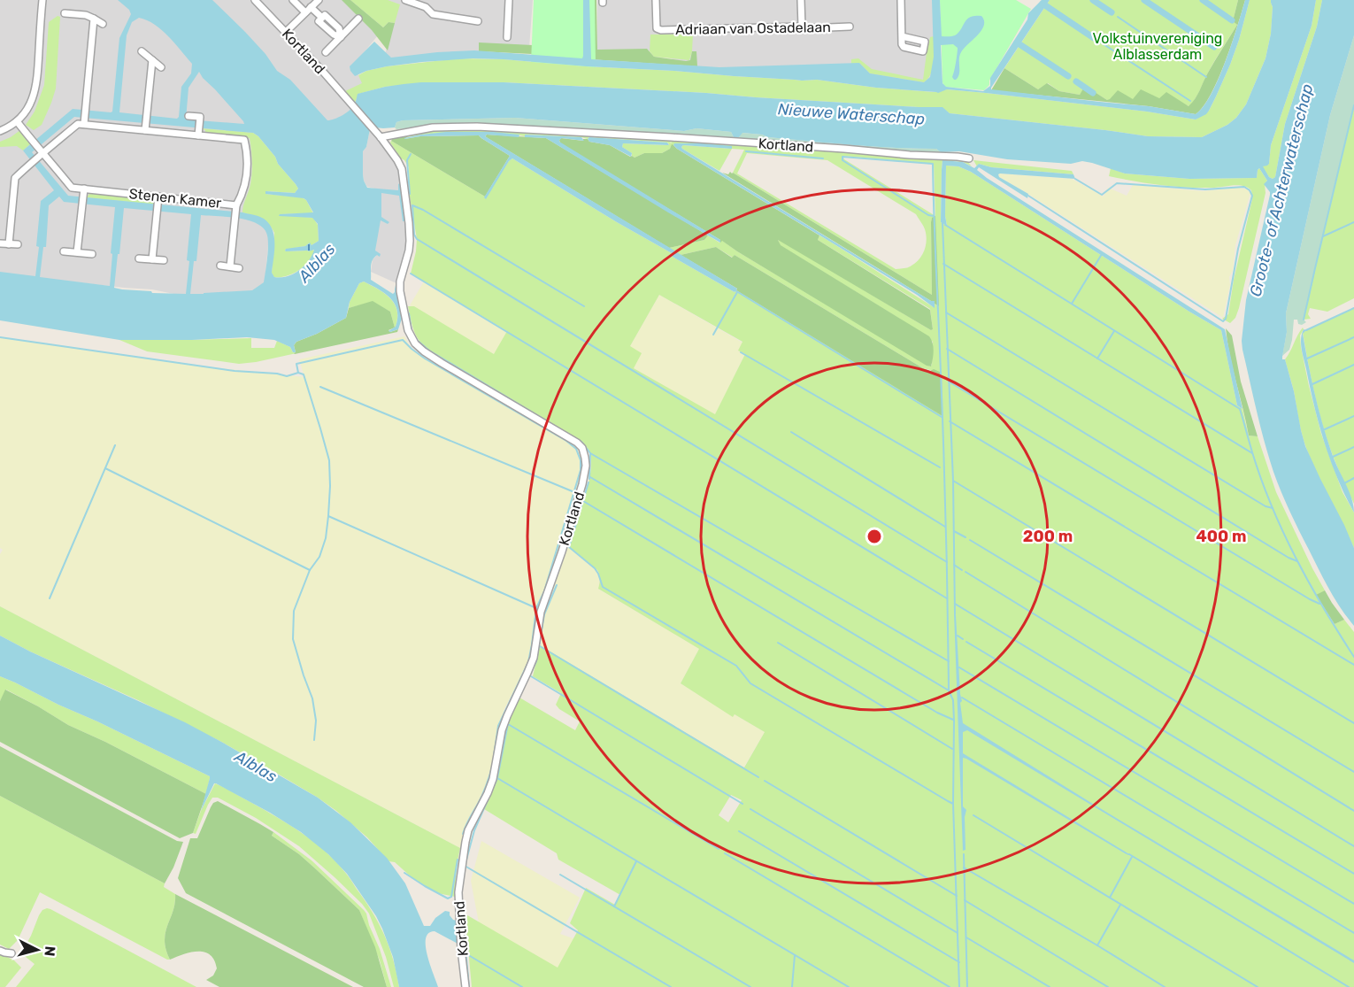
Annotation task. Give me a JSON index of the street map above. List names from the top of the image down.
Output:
{
  "streets": {
    "street": ["Adriaan van Ostadelaan", "Kortland", "Stenen Kamer"]
  },
  "water": ["Nieuwe Waterschap", "Groote- of Achterwaterschap", "Alblas"],
  "parks": ["Volkstuinvereniging Alblasserdam"],
  "north": "right",
  "rings": ["200 m", "400 m"]
}
